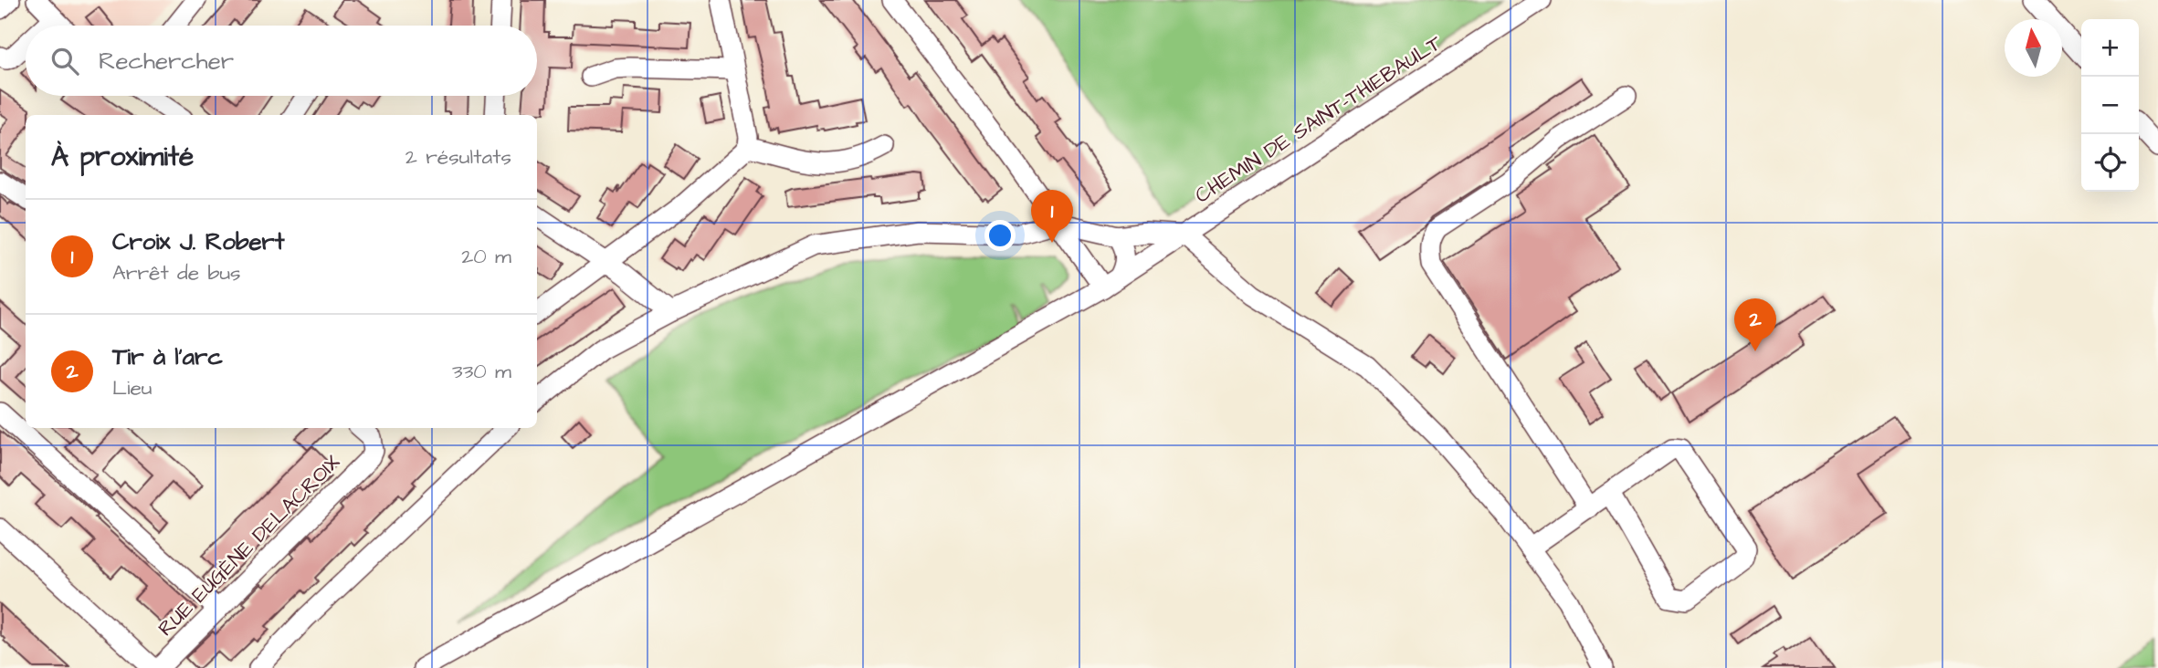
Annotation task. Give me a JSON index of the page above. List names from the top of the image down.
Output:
{
  "streets": {
    "street": ["CHEMIN DE SAINT-THIEBAULT", "RUE EUGÈNE DELACROIX"]
  },
  "north": "top",
  "page": {
    "map_buttons": ["+", "−"],
    "search": "Rechercher",
    "heading": ["À proximité", "2 résultats"],
    "pins": ["1", "2"],
    "list": [
      {
        "mark": "1",
        "name": "Croix J. Robert",
        "note": "Arrêt de bus",
        "value": "20 m"
      },
      {
        "mark": "2",
        "name": "Tir à l'arc",
        "note": "Lieu",
        "value": "330 m"
      }
    ]
  }
}
